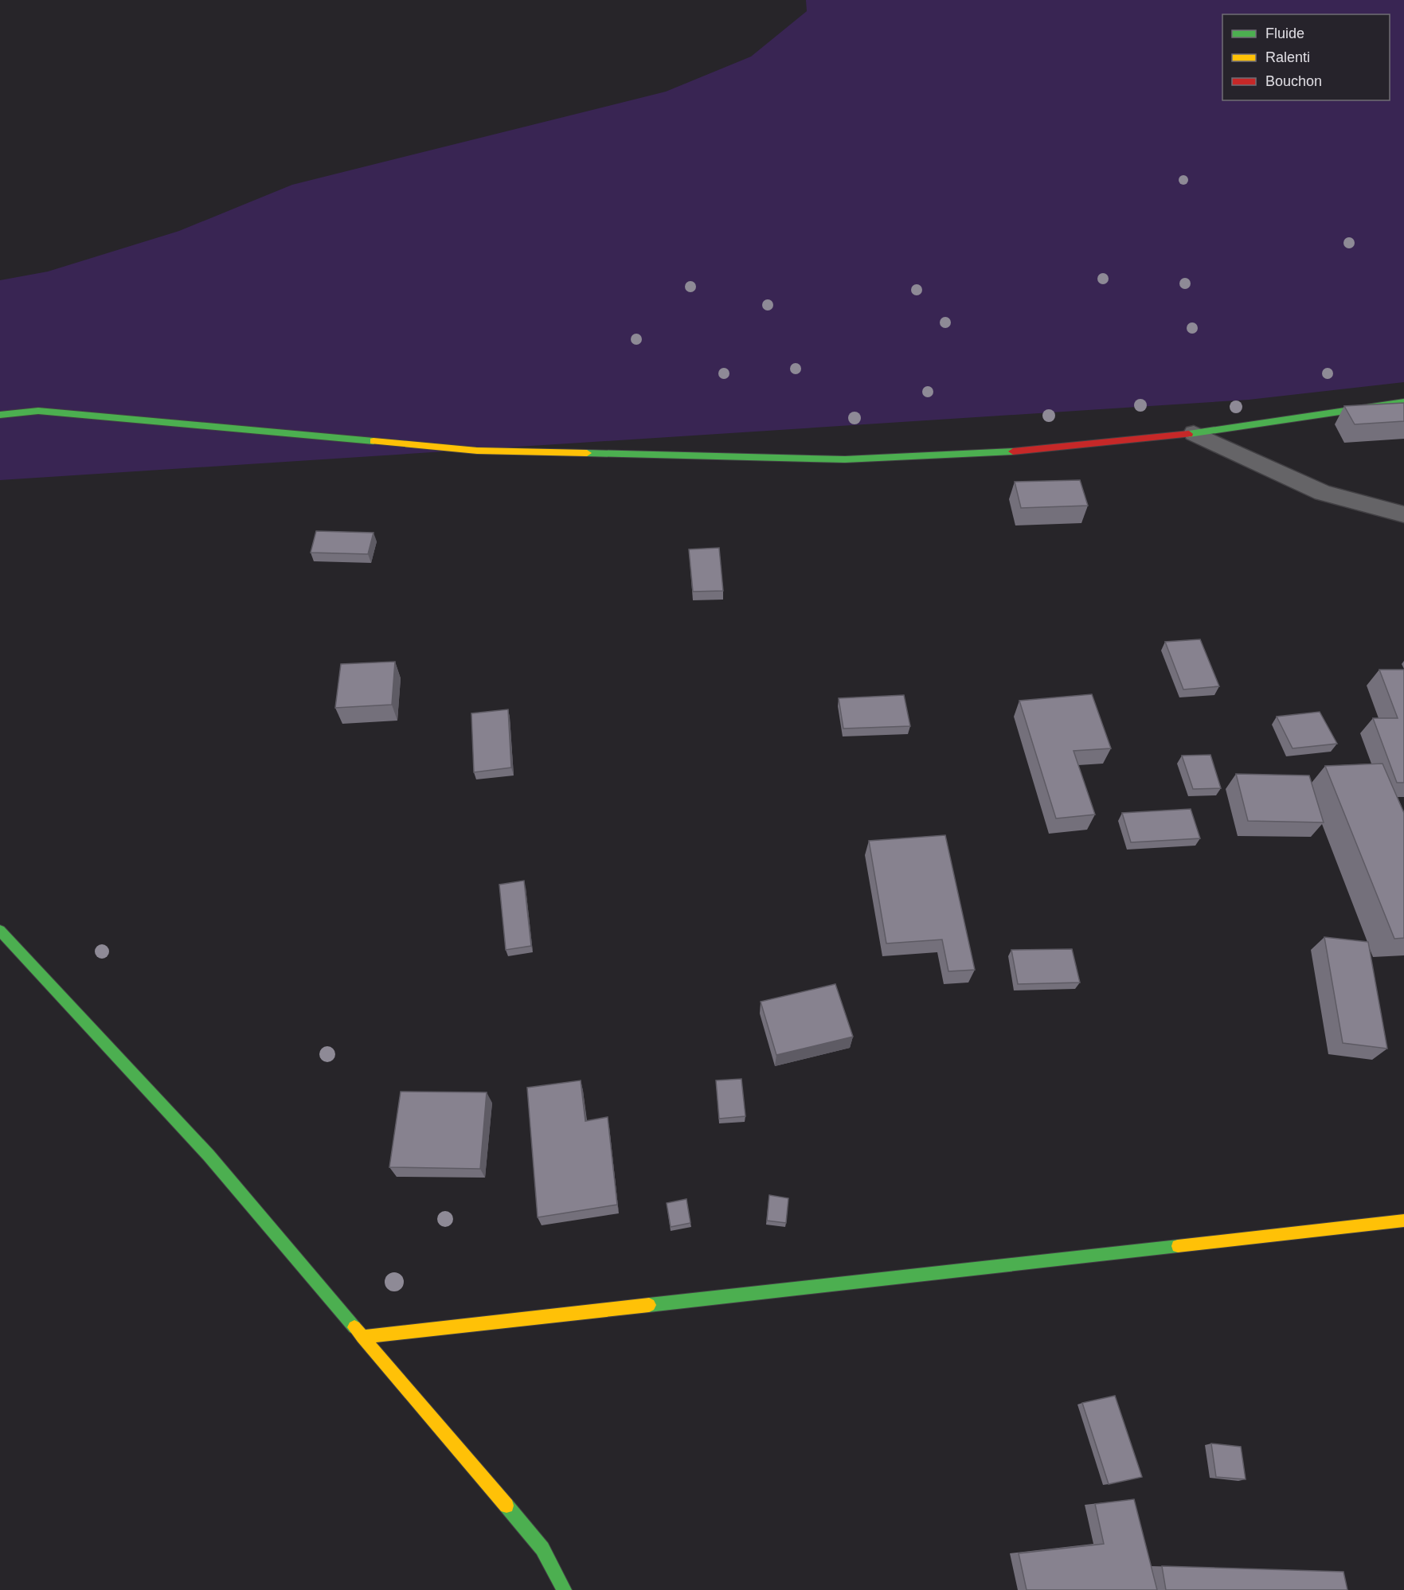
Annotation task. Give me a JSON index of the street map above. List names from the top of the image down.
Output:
{
  "legend": ["Fluide", "Ralenti", "Bouchon"]
}
